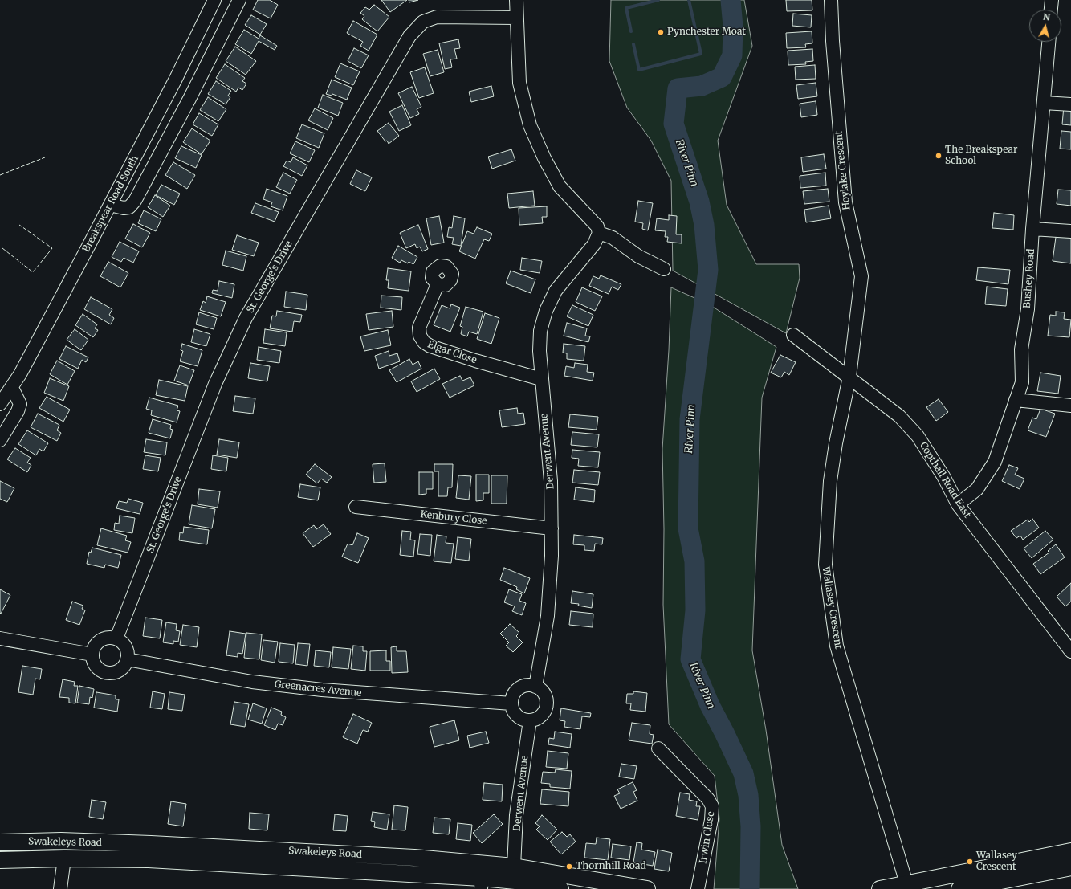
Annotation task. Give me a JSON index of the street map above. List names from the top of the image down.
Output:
{
  "streets": {
    "main road": ["Swakeleys Road"],
    "street": [
      "Hoylake Crescent",
      "Breakspear Road South",
      "St. George's Drive",
      "Bushey Road",
      "Elgar Close",
      "Derwent Avenue",
      "Copthall Road East",
      "Kenbury Close",
      "Wallasey Crescent",
      "Greenacres Avenue",
      "Irwin Close"
    ]
  },
  "crossings": [
    ["Hoylake Crescent", "Copthall Road East"],
    ["Hoylake Crescent", "Wallasey Crescent"],
    ["St. George's Drive", "Greenacres Avenue"],
    ["Bushey Road", "Copthall Road East"],
    ["Elgar Close", "Derwent Avenue"],
    ["Derwent Avenue", "Kenbury Close"],
    ["Derwent Avenue", "Greenacres Avenue"],
    ["Derwent Avenue", "Swakeleys Road"],
    ["Copthall Road East", "Wallasey Crescent"]
  ],
  "water": ["River Pinn"],
  "places": [
    "Pynchester Moat",
    "The Breakspear School",
    "Wallasey Crescent",
    "Thornhill Road"
  ],
  "north": "top"
}
